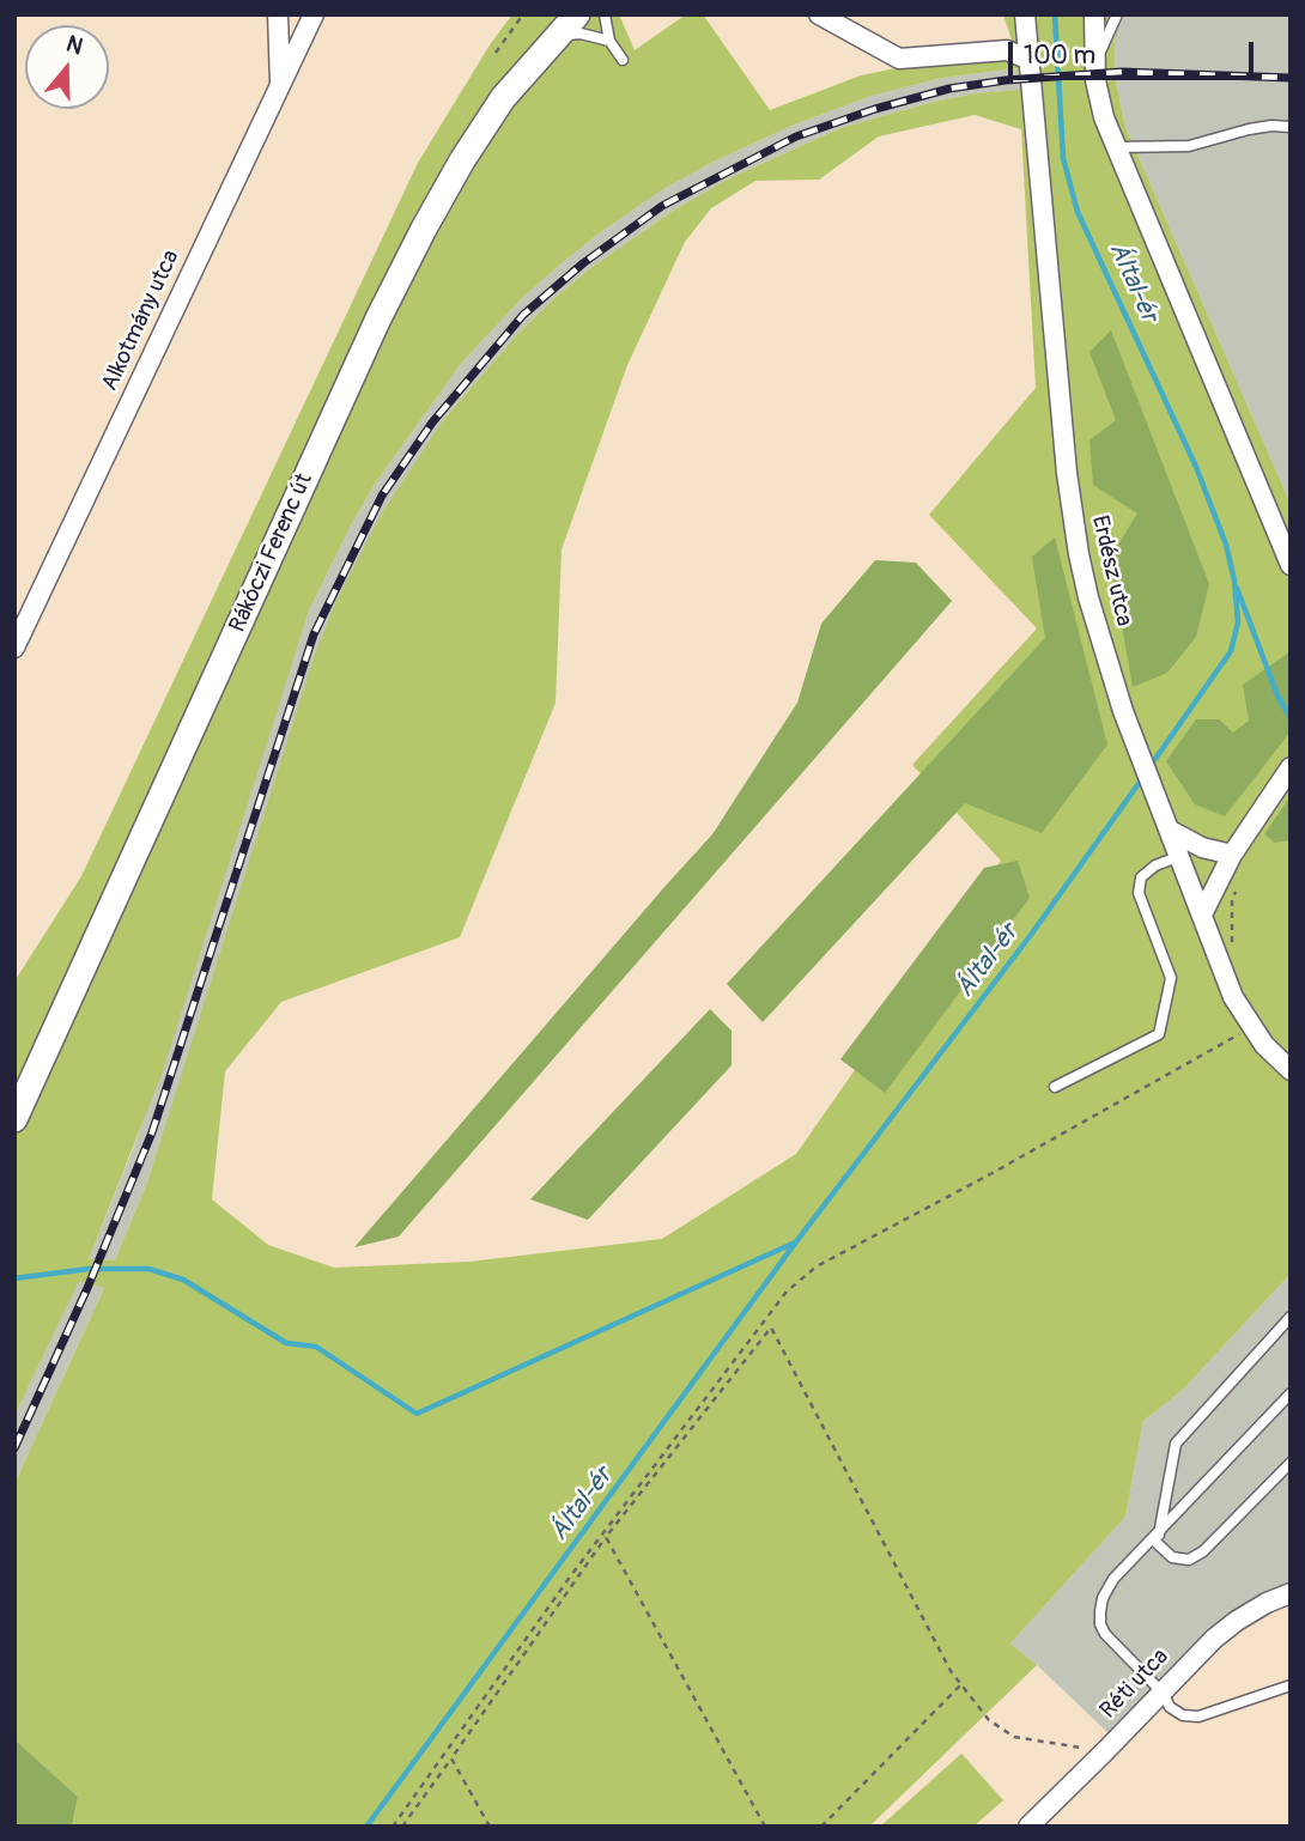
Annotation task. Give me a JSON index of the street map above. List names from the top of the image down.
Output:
{
  "streets": {
    "main road": ["Rákóczi Ferenc út"],
    "street": ["Alkotmány utca", "Erdész utca", "Réti utca"]
  },
  "water": ["Által-ér"],
  "scale_bar": "100 m",
  "north": "top"
}
